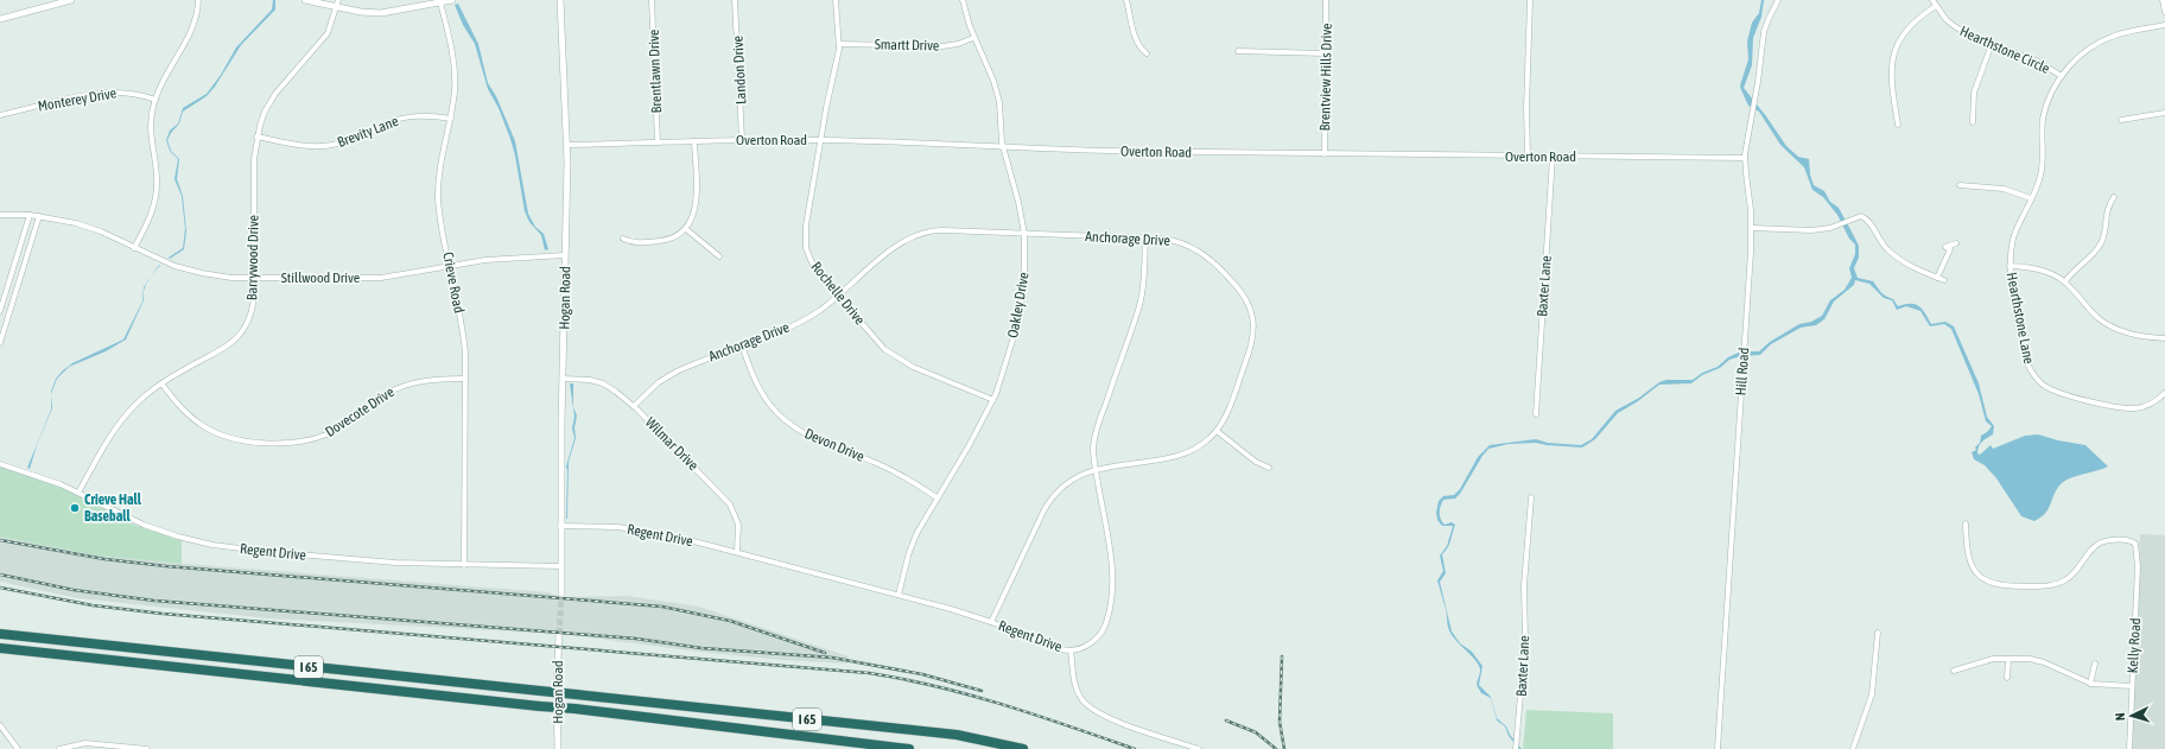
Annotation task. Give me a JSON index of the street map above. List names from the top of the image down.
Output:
{
  "streets": {
    "highway": ["I 65"],
    "street": [
      "Smartt Drive",
      "Hearthstone Circle",
      "Landon Drive",
      "Brentlawn Drive",
      "Brentview Hills Drive",
      "Monterey Drive",
      "Brevity Lane",
      "Overton Road",
      "Anchorage Drive",
      "Barrywood Drive",
      "Stillwood Drive",
      "Crieve Road",
      "Baxter Lane",
      "Rochelle Drive",
      "Hogan Road",
      "Oakley Drive",
      "Hearthstone Lane",
      "Hill Road",
      "Dovecote Drive",
      "Wilmar Drive",
      "Devon Drive",
      "Regent Drive",
      "Kelly Road"
    ]
  },
  "crossings": [
    ["Smartt Drive", "Rochelle Drive"],
    ["Smartt Drive", "Oakley Drive"],
    ["Hearthstone Circle", "Hearthstone Lane"],
    ["Landon Drive", "Overton Road"],
    ["Brentlawn Drive", "Overton Road"],
    ["Brentview Hills Drive", "Overton Road"],
    ["Brevity Lane", "Barrywood Drive"],
    ["Brevity Lane", "Crieve Road"],
    ["Overton Road", "Baxter Lane"],
    ["Overton Road", "Rochelle Drive"],
    ["Overton Road", "Hogan Road"],
    ["Overton Road", "Oakley Drive"],
    ["Overton Road", "Hill Road"],
    ["Anchorage Drive", "Rochelle Drive"],
    ["Anchorage Drive", "Oakley Drive"],
    ["Anchorage Drive", "Wilmar Drive"],
    ["Anchorage Drive", "Devon Drive"],
    ["Anchorage Drive", "Regent Drive"],
    ["Barrywood Drive", "Stillwood Drive"],
    ["Barrywood Drive", "Dovecote Drive"],
    ["Barrywood Drive", "Regent Drive"],
    ["Stillwood Drive", "Crieve Road"],
    ["Stillwood Drive", "Hogan Road"],
    ["Crieve Road", "Dovecote Drive"],
    ["Crieve Road", "Regent Drive"],
    ["Rochelle Drive", "Oakley Drive"],
    ["Hogan Road", "Wilmar Drive"],
    ["Hogan Road", "Regent Drive"],
    ["Oakley Drive", "Devon Drive"],
    ["Oakley Drive", "Regent Drive"],
    ["Wilmar Drive", "Regent Drive"]
  ],
  "places": ["Crieve Hall Baseball"],
  "north": "left"
}
